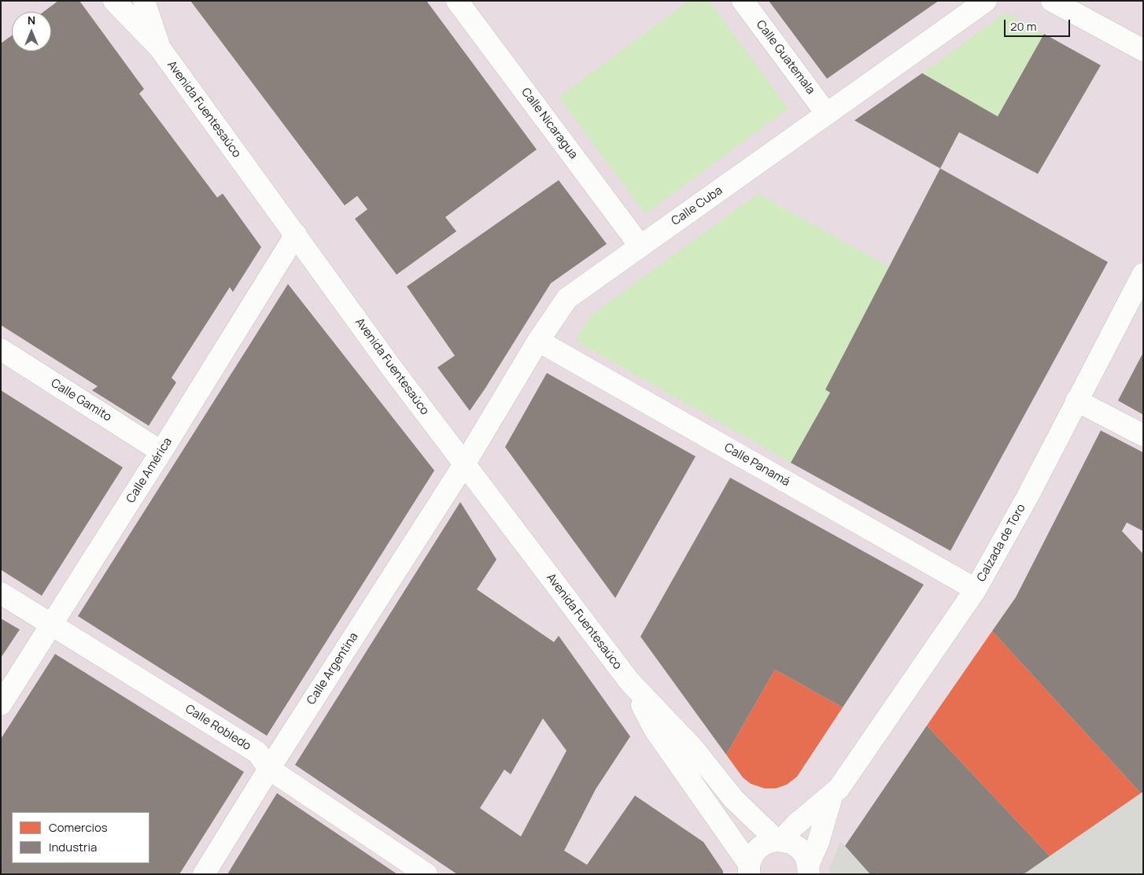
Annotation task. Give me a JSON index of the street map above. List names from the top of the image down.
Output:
{
  "streets": {
    "street": [
      "Calle Guatemala",
      "Avenida Fuentesaúco",
      "Calle Nicaragua",
      "Calle Cuba",
      "Calle Gamito",
      "Calle Panamá",
      "Calle América",
      "Calzada de Toro",
      "Calle Argentina",
      "Calle Robledo"
    ]
  },
  "crossings": [
    ["Calle Guatemala", "Calle Cuba"],
    ["Avenida Fuentesaúco", "Calle Cuba"],
    ["Avenida Fuentesaúco", "Calle América"],
    ["Avenida Fuentesaúco", "Calzada de Toro"],
    ["Avenida Fuentesaúco", "Calle Argentina"],
    ["Calle Nicaragua", "Calle Cuba"],
    ["Calle Cuba", "Calle Panamá"],
    ["Calle Cuba", "Calle Argentina"],
    ["Calle Gamito", "Calle América"],
    ["Calle Panamá", "Calzada de Toro"],
    ["Calle América", "Calle Robledo"],
    ["Calle Argentina", "Calle Robledo"]
  ],
  "legend": ["Comercios", "Industria"],
  "scale_bar": "20 m",
  "north": "top"
}
